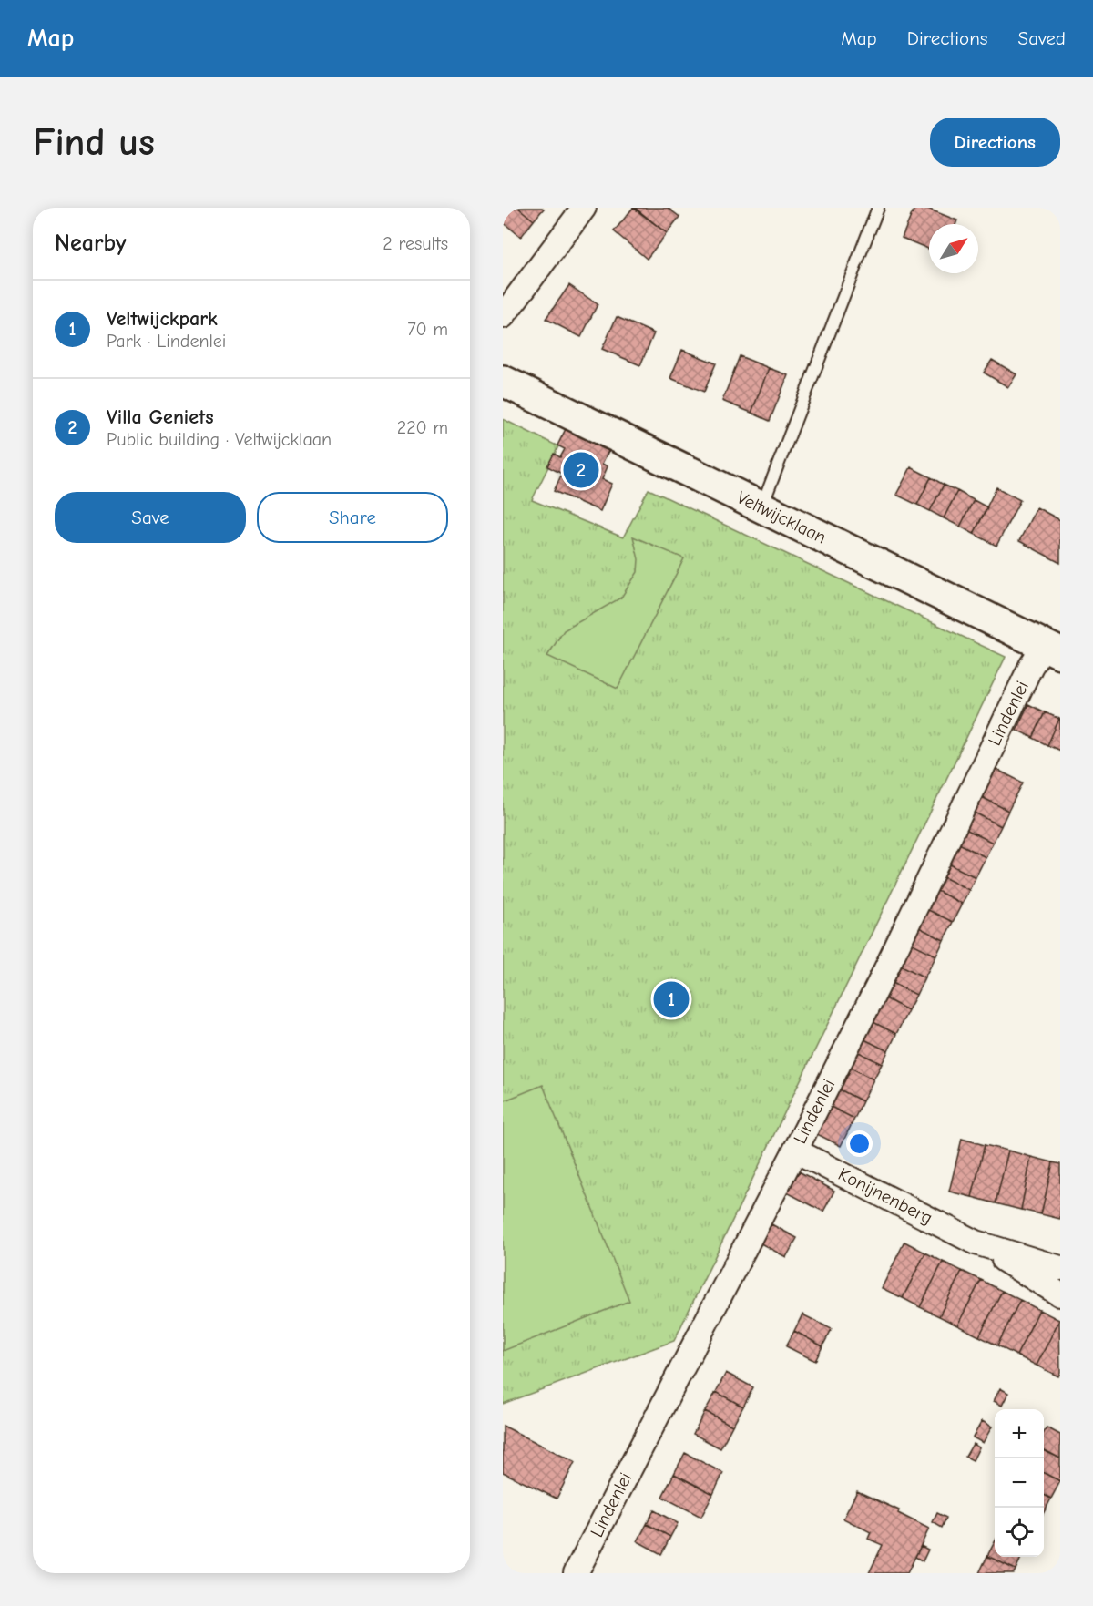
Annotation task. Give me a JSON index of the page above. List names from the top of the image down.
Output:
{
  "streets": {
    "street": ["Veltwijcklaan", "Lindenlei", "Konijnenberg"]
  },
  "crossings": [
    ["Veltwijcklaan", "Lindenlei"],
    ["Lindenlei", "Konijnenberg"]
  ],
  "north": "top right",
  "page": {
    "header": "Map",
    "nav": ["Map", "Directions", "Saved"],
    "buttons": [
      "Directions",
      ["Save", "Share"]
    ],
    "title": "Find us",
    "heading": ["Nearby", "2 results"],
    "list": [
      {
        "mark": "1",
        "name": "Veltwijckpark",
        "note": "Park · Lindenlei",
        "value": "70 m"
      },
      {
        "mark": "2",
        "name": "Villa Geniets",
        "note": "Public building · Veltwijcklaan",
        "value": "220 m"
      }
    ],
    "pins": ["2", "1"],
    "map_buttons": ["+", "−"]
  }
}
